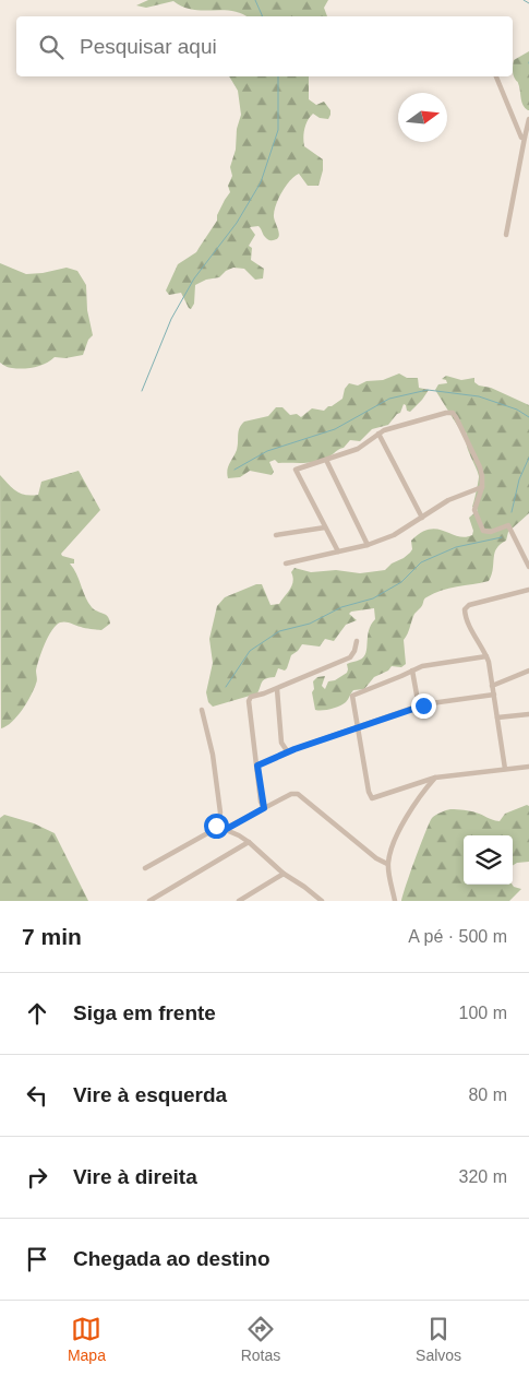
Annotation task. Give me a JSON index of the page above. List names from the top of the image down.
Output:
{
  "north": "right",
  "page": {
    "search": "Pesquisar aqui",
    "heading": ["7 min", "A pé · 500 m"],
    "list": [
      ["Siga em frente", "100 m"],
      ["Vire à esquerda", "80 m"],
      ["Vire à direita", "320 m"],
      "Chegada ao destino"
    ],
    "nav": ["Mapa", "Rotas", "Salvos"]
  }
}
